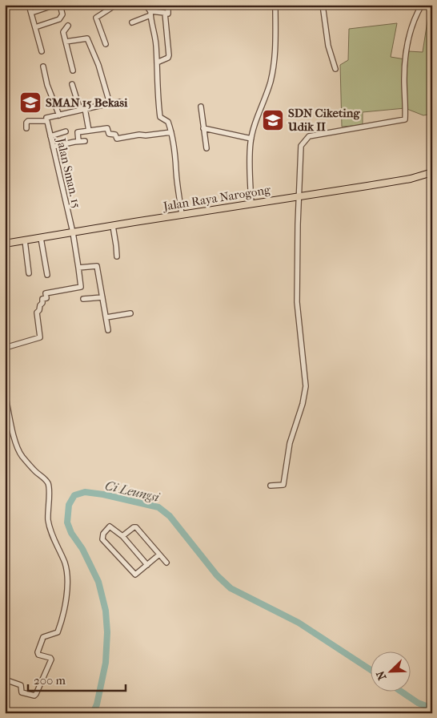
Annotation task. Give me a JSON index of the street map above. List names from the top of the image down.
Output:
{
  "streets": {
    "main road": ["Jalan Raya Narogong"],
    "street": ["Jalan Sman. 15"]
  },
  "crossings": [
    ["Jalan Sman. 15", "Jalan Raya Narogong"]
  ],
  "water": ["Ci Leungsi"],
  "places": {
    "school or university": ["SMAN 15 Bekasi", "SDN Ciketing Udik II"]
  },
  "scale_bar": "200 m",
  "north": "bottom left"
}
